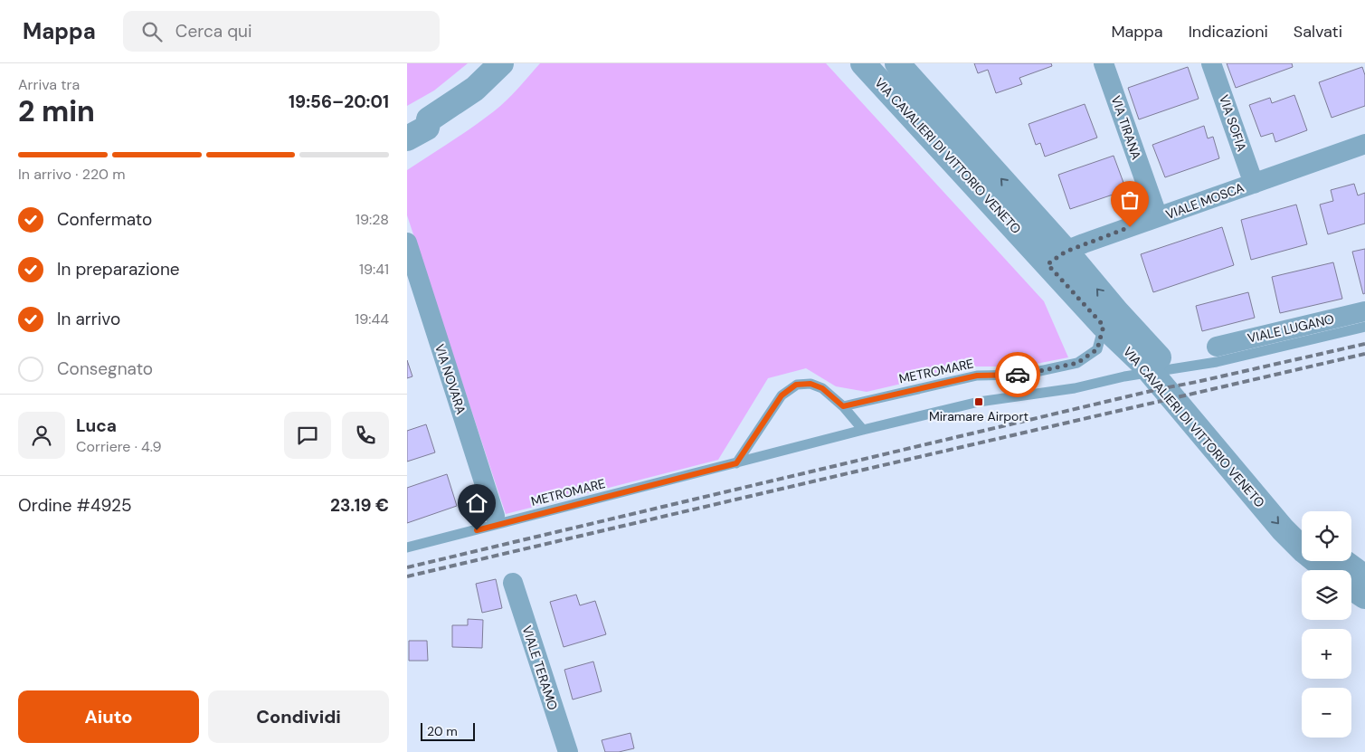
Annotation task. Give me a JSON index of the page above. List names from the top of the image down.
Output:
{
  "streets": {
    "street": [
      "VIA SOFIA",
      "VIA TIRANA",
      "VIA CAVALIERI DI VITTORIO VENETO",
      "VIALE MOSCA",
      "VIALE LUGANO",
      "VIA NOVARA",
      "VIALE TERAMO"
    ],
    "lane": ["METROMARE"]
  },
  "crossings": [
    ["VIA SOFIA", "VIALE MOSCA"],
    ["VIA TIRANA", "VIALE MOSCA"],
    ["VIA CAVALIERI DI VITTORIO VENETO", "VIALE MOSCA"],
    ["VIA CAVALIERI DI VITTORIO VENETO", "METROMARE"]
  ],
  "places": {
    "transit": ["Miramare Airport"]
  },
  "scale_bar": "20 m",
  "page": {
    "header": "Mappa",
    "search": "Cerca qui",
    "nav": ["Mappa", "Indicazioni", "Salvati"],
    "heading": ["2 min", "Arriva tra", "19:56–20:01"],
    "panel": [
      "Luca",
      "Corriere · 4.9",
      "Ordine #4925",
      "23.19 €"
    ],
    "bar": "In arrivo · 220 m",
    "list": [
      ["Confermato", "19:28"],
      ["In preparazione", "19:41"],
      ["In arrivo", "19:44"],
      "Consegnato"
    ],
    "map_buttons": ["+", "−"],
    "buttons": ["Aiuto", "Condividi"],
    "scale": "20 m"
  }
}
